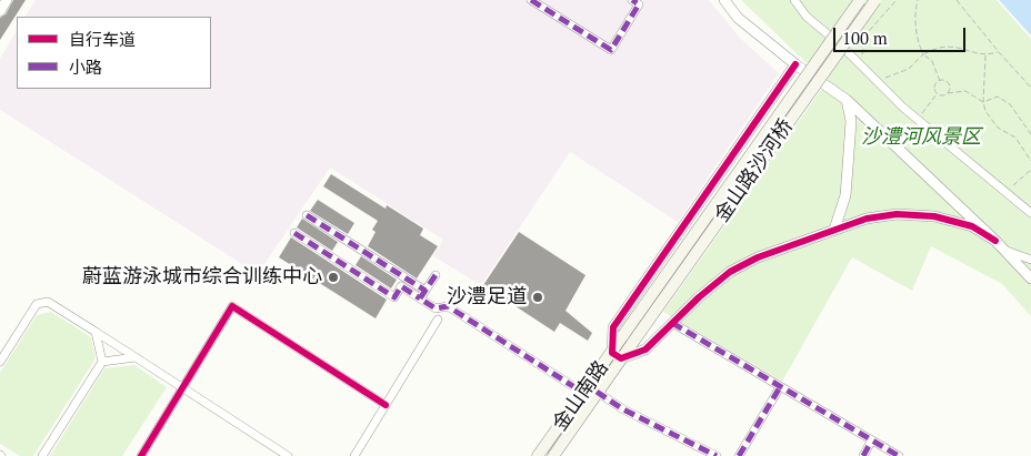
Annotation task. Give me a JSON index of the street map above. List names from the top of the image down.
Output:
{
  "streets": {
    "main road": ["金山路沙河桥", "金山南路"]
  },
  "crossings": [
    ["金山路沙河桥", "金山南路"]
  ],
  "parks": ["沙澧河风景区"],
  "places": ["蔚蓝游泳城市综合训练中心", "沙澧足道"],
  "legend": ["自行车道", "小路"],
  "scale_bar": "100 m"
}
